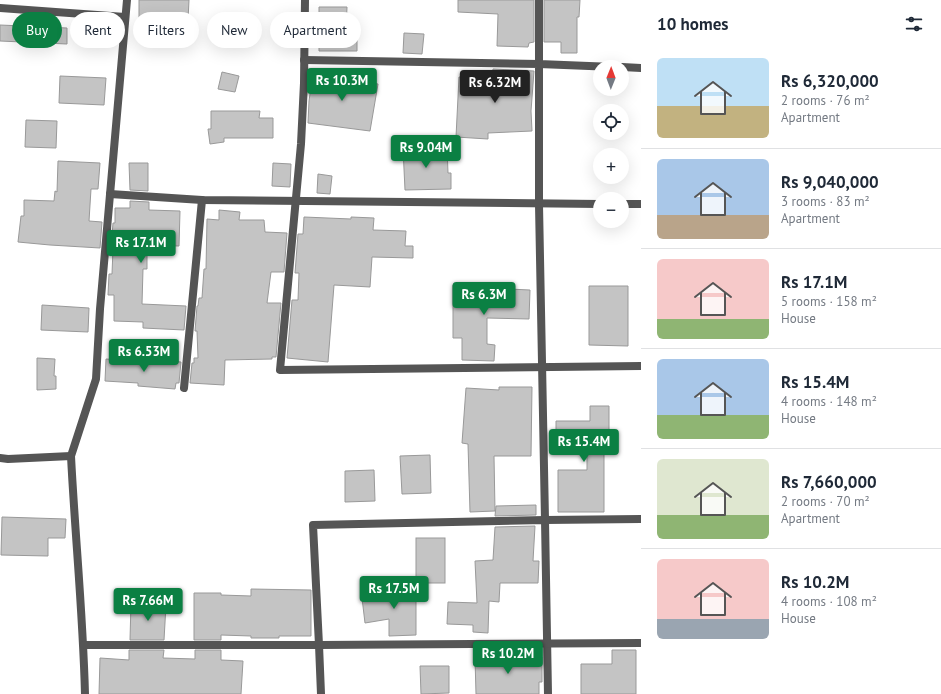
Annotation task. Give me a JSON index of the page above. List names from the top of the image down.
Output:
{
  "north": "top",
  "page": {
    "heading": "10 homes",
    "chip": [
      "Buy",
      "Rent",
      "Filters",
      "New",
      "Apartment"
    ],
    "list": [
      {
        "name": "Rs 6,320,000",
        "note": "2 rooms · 76 m² · Apartment"
      },
      {
        "name": "Rs 9,040,000",
        "note": "3 rooms · 83 m² · Apartment"
      },
      {
        "name": "Rs 17.1M",
        "note": "5 rooms · 158 m² · House"
      },
      {
        "name": "Rs 15.4M",
        "note": "4 rooms · 148 m² · House"
      },
      {
        "name": "Rs 7,660,000",
        "note": "2 rooms · 70 m² · Apartment"
      },
      {
        "name": "Rs 10.2M",
        "note": "4 rooms · 108 m² · House"
      }
    ],
    "map_buttons": ["+", "−"],
    "price": [
      "Rs 10.3M",
      "Rs 6.32M",
      "Rs 9.04M",
      "Rs 17.1M",
      "Rs 6.3M",
      "Rs 6.53M",
      "Rs 15.4M",
      "Rs 17.5M",
      "Rs 7.66M",
      "Rs 10.2M"
    ]
  }
}
